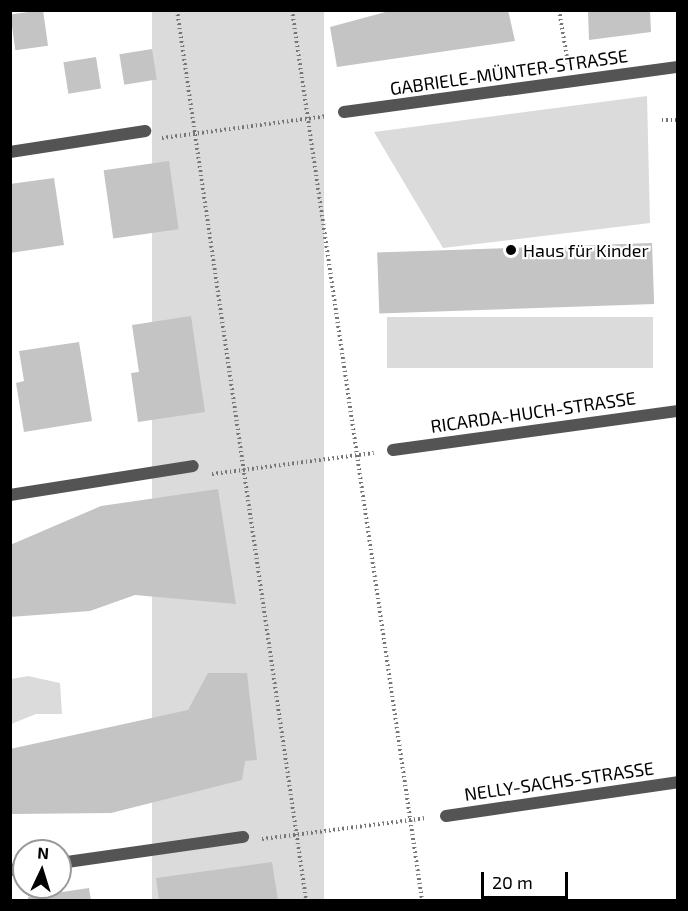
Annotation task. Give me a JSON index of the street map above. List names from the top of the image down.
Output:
{
  "streets": {
    "street": ["GABRIELE-MÜNTER-STRASSE", "RICARDA-HUCH-STRASSE", "NELLY-SACHS-STRASSE"]
  },
  "places": ["Haus für Kinder"],
  "scale_bar": "20 m",
  "north": "top"
}
